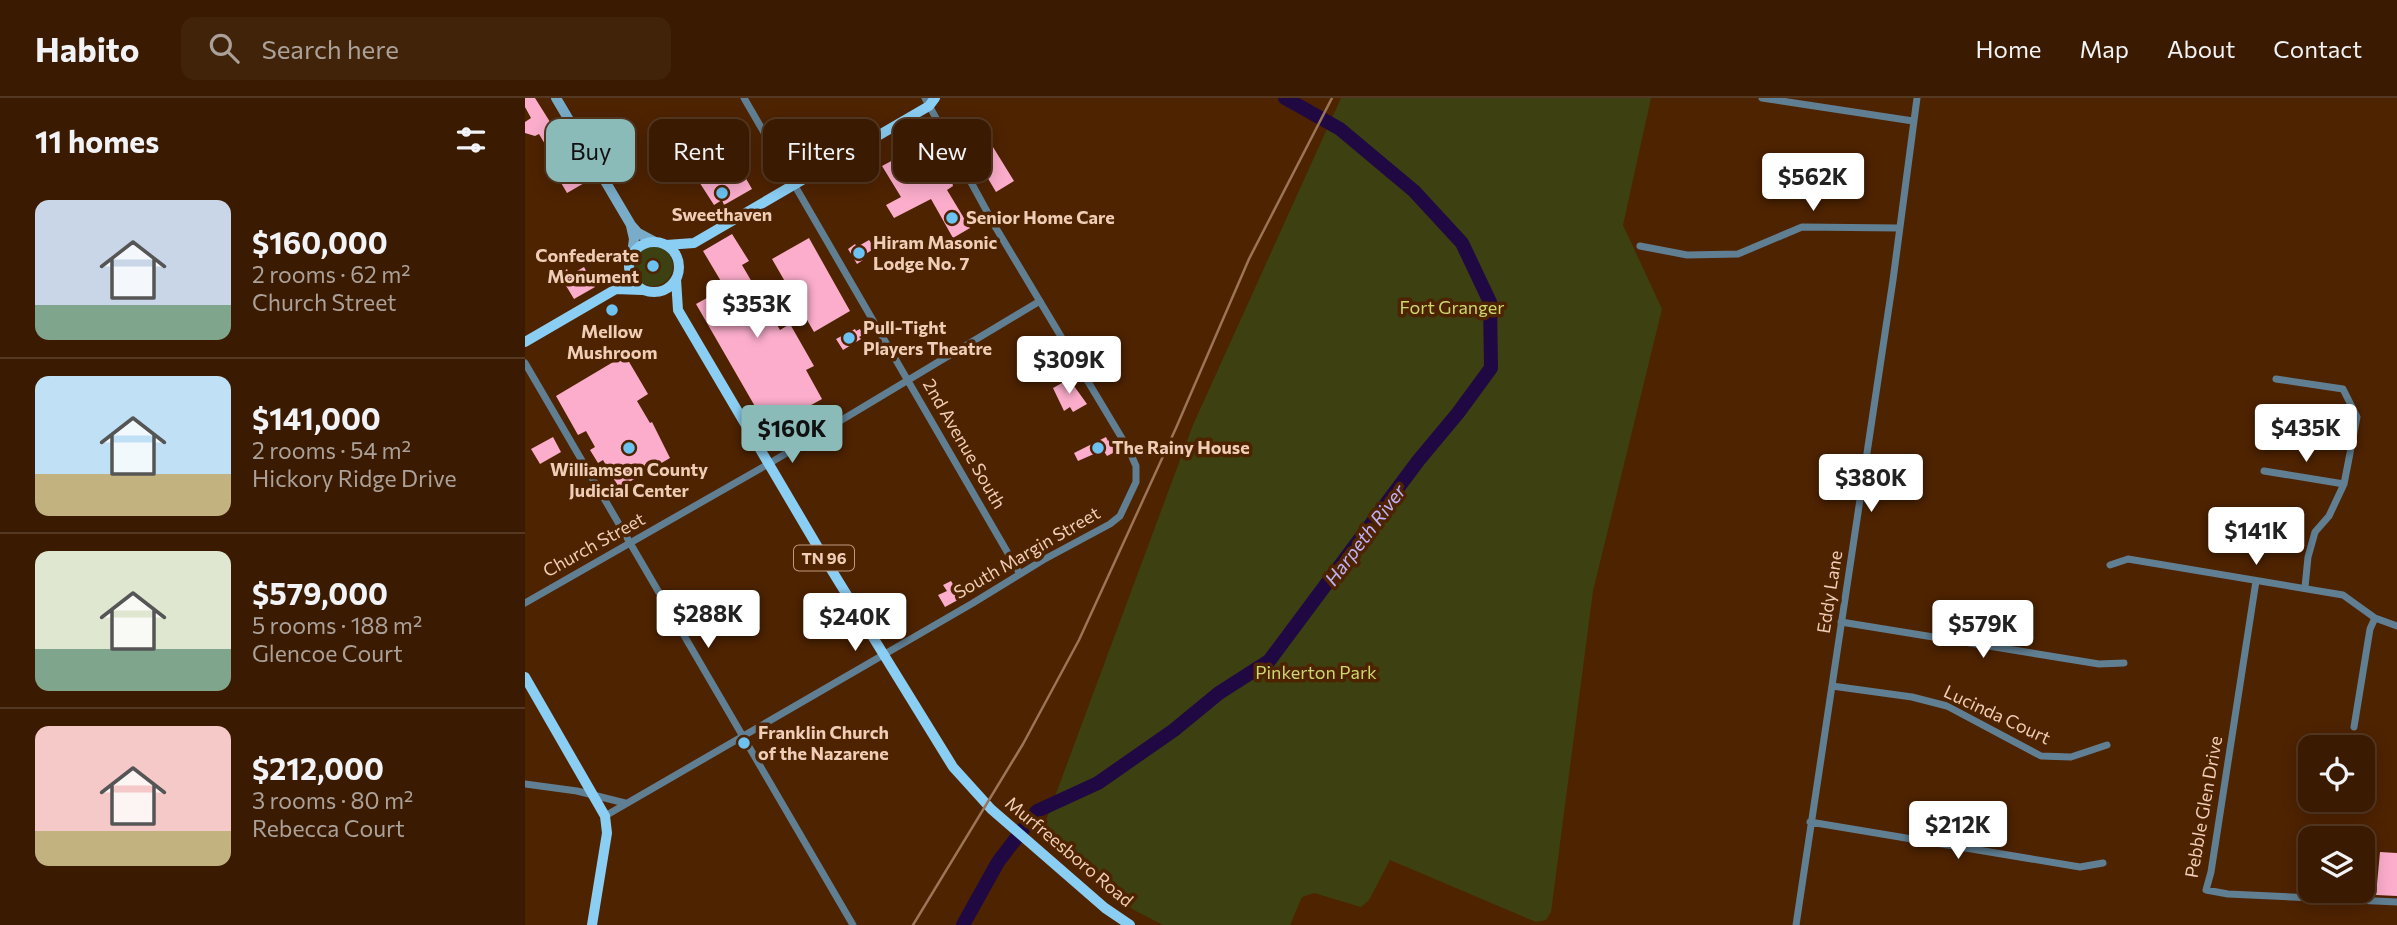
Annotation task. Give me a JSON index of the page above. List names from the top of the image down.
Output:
{
  "streets": {
    "main road": ["TN 96", "Murfreesboro Road"],
    "street": [
      "2nd Avenue South",
      "Church Street",
      "South Margin Street",
      "Eddy Lane",
      "Lucinda Court",
      "Pebble Glen Drive"
    ]
  },
  "crossings": [
    ["2nd Avenue South", "Church Street"],
    ["2nd Avenue South", "South Margin Street"],
    ["Church Street", "South Margin Street"],
    ["Church Street", "TN 96"],
    ["South Margin Street", "TN 96"],
    ["South Margin Street", "Murfreesboro Road"],
    ["TN 96", "Murfreesboro Road"],
    ["Eddy Lane", "Lucinda Court"]
  ],
  "water": ["Harpeth River"],
  "parks": ["Fort Granger", "Pinkerton Park"],
  "places": [
    "Sweethaven",
    "Senior Home Care",
    "Hiram Masonic Lodge No. 7",
    "Confederate Monument",
    "Mellow Mushroom",
    "Pull-Tight Players Theatre",
    "Williamson County Judicial Center",
    "The Rainy House",
    "Franklin Church of the Nazarene"
  ],
  "page": {
    "header": "Habito",
    "search": "Search here",
    "nav": [
      "Home",
      "Map",
      "About",
      "Contact"
    ],
    "heading": "11 homes",
    "chip": [
      "Buy",
      "Rent",
      "Filters",
      "New"
    ],
    "price": [
      "$562K",
      "$353K",
      "$309K",
      "$435K",
      "$160K",
      "$380K",
      "$141K",
      "$288K",
      "$240K",
      "$579K",
      "$212K"
    ],
    "list": [
      {
        "name": "$160,000",
        "note": "2 rooms · 62 m² · Church Street"
      },
      {
        "name": "$141,000",
        "note": "2 rooms · 54 m² · Hickory Ridge Drive"
      },
      {
        "name": "$579,000",
        "note": "5 rooms · 188 m² · Glencoe Court"
      },
      {
        "name": "$212,000",
        "note": "3 rooms · 80 m² · Rebecca Court"
      }
    ]
  }
}
